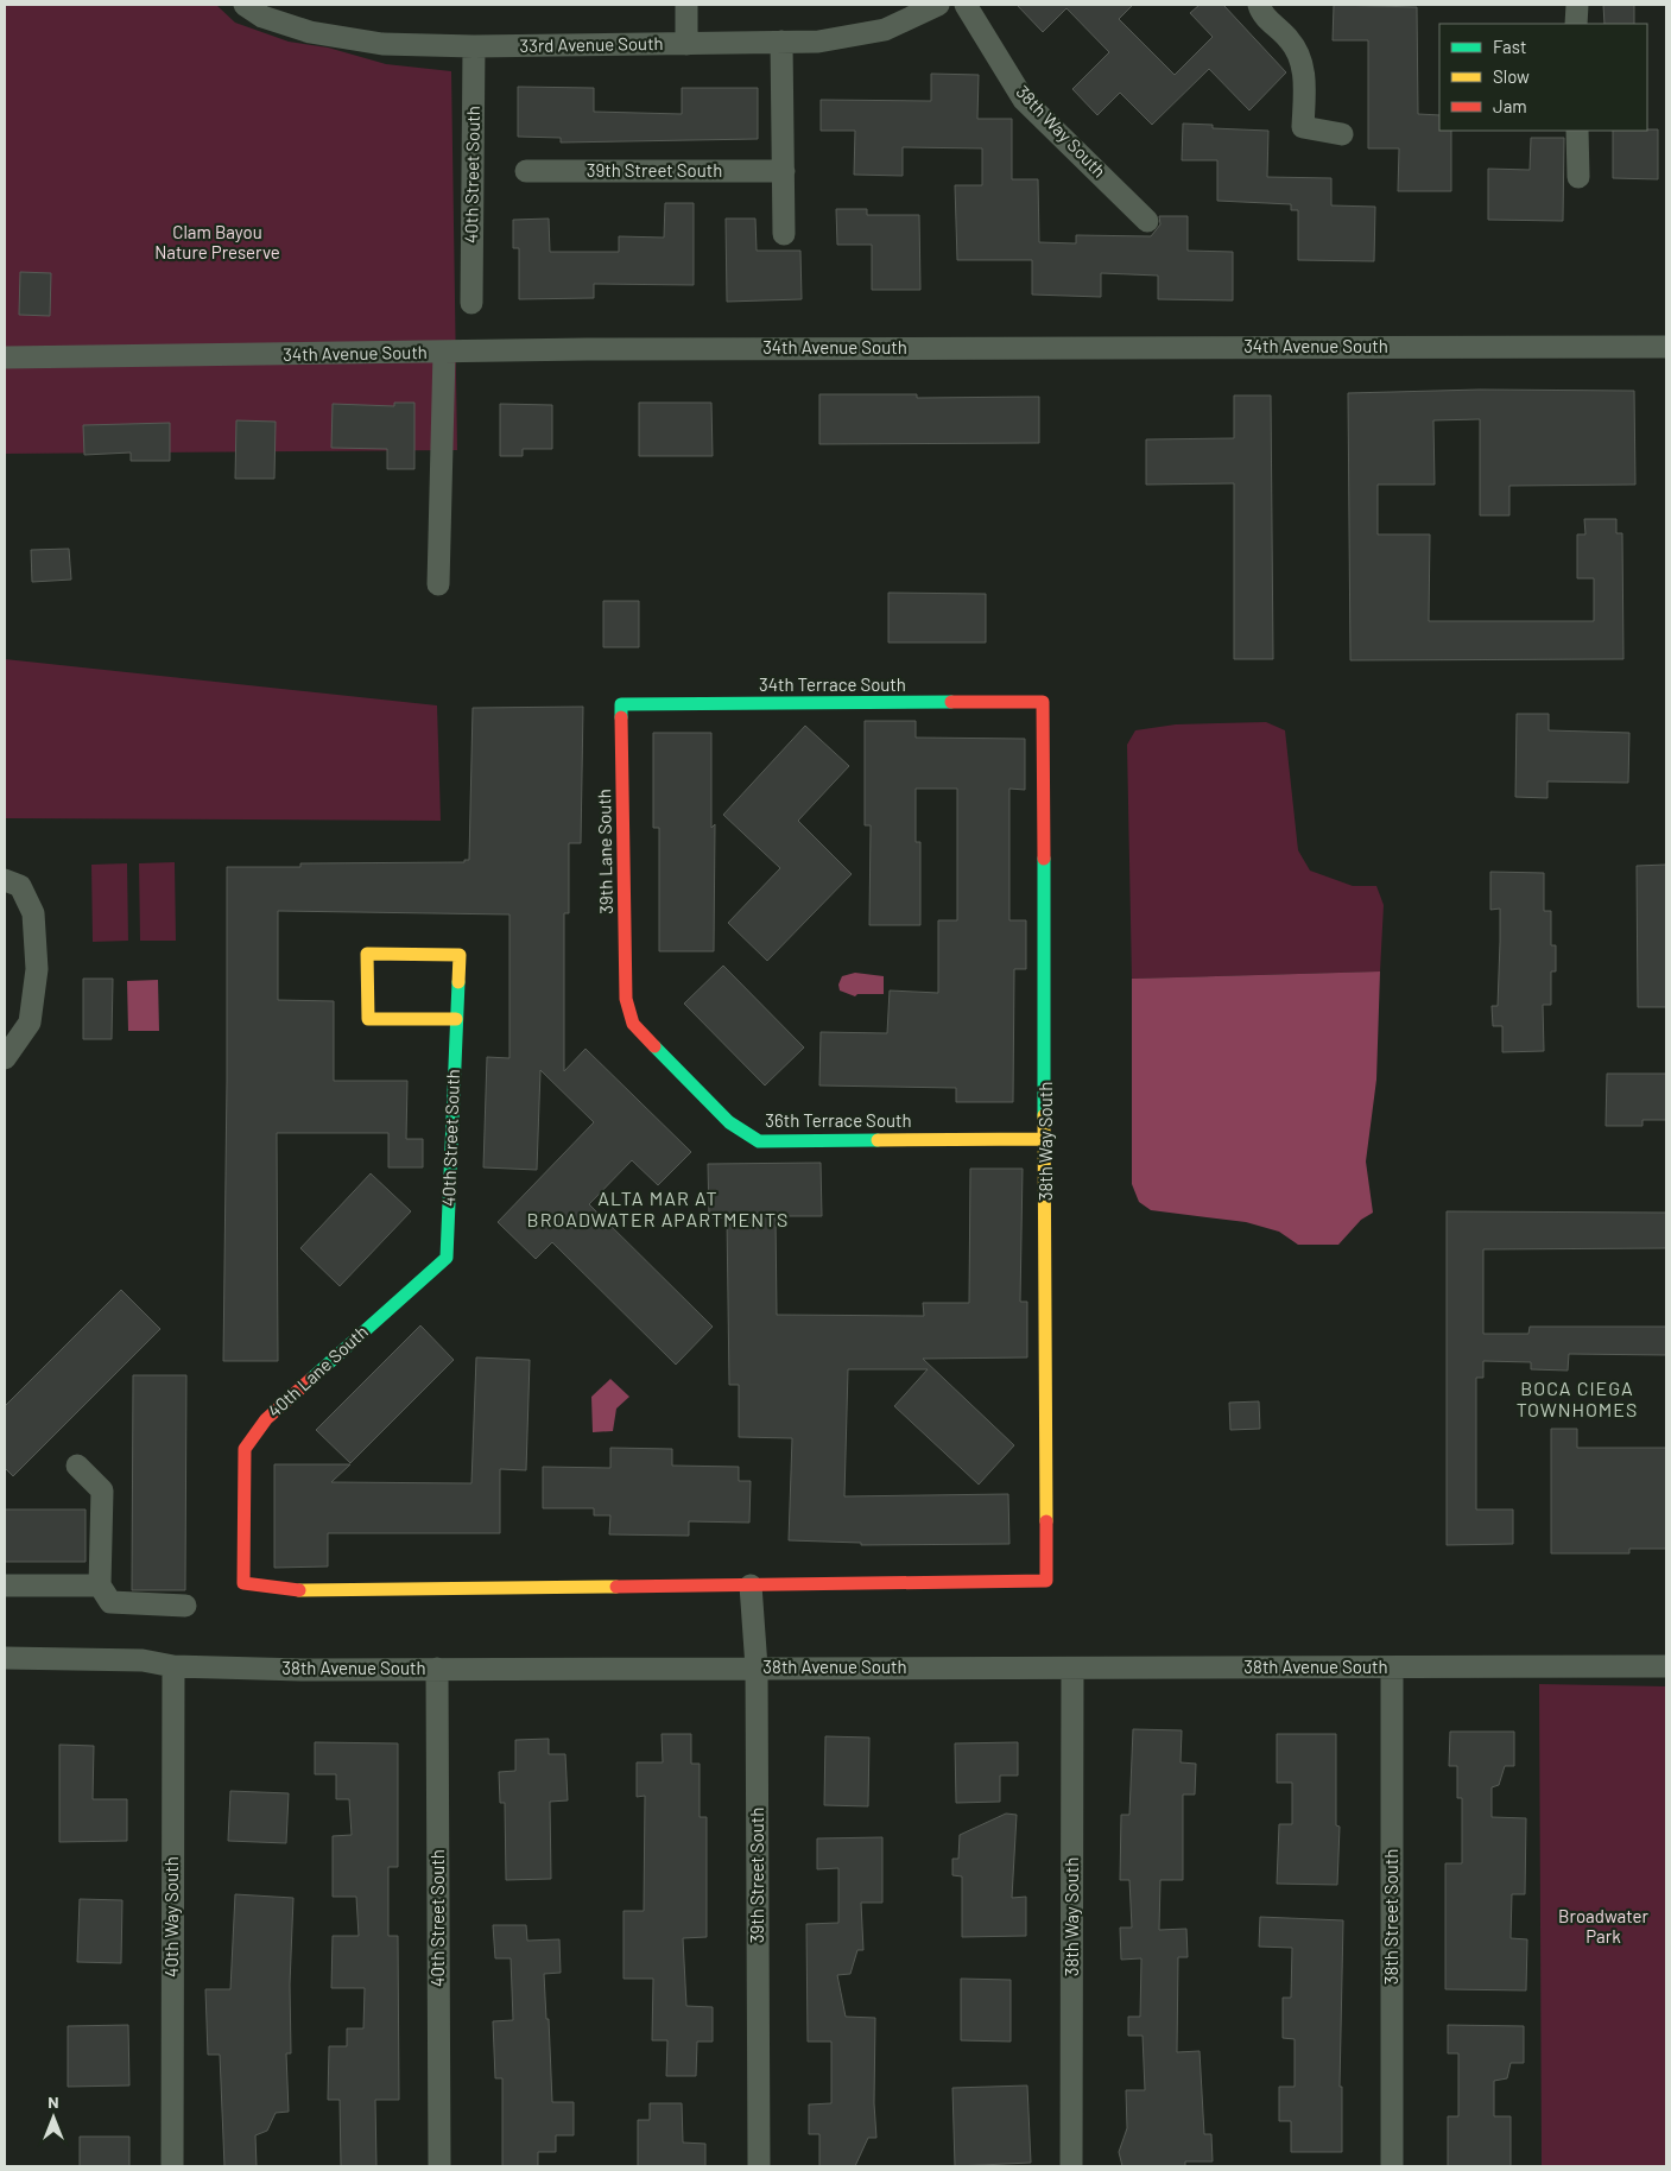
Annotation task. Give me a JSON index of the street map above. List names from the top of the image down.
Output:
{
  "streets": {
    "street": [
      "33rd Avenue South",
      "38th Way South",
      "39th Street South",
      "40th Street South",
      "34th Avenue South",
      "34th Terrace South",
      "39th Lane South",
      "36th Terrace South",
      "40th Lane South",
      "38th Avenue South",
      "40th Way South",
      "38th Street South"
    ]
  },
  "crossings": [
    ["33rd Avenue South", "40th Street South"],
    ["38th Way South", "39th Street South"],
    ["38th Way South", "34th Terrace South"],
    ["38th Way South", "36th Terrace South"],
    ["38th Way South", "40th Lane South"],
    ["38th Way South", "38th Avenue South"],
    ["39th Street South", "40th Lane South"],
    ["39th Street South", "38th Avenue South"],
    ["40th Street South", "40th Lane South"],
    ["40th Street South", "38th Avenue South"],
    ["34th Terrace South", "39th Lane South"],
    ["39th Lane South", "36th Terrace South"],
    ["38th Avenue South", "40th Way South"],
    ["38th Avenue South", "38th Street South"]
  ],
  "districts": ["ALTA MAR AT BROADWATER APARTMENTS", "BOCA CIEGA TOWNHOMES"],
  "parks": ["Clam Bayou Nature Preserve", "Broadwater Park"],
  "legend": ["Fast", "Slow", "Jam"],
  "north": "top"
}
